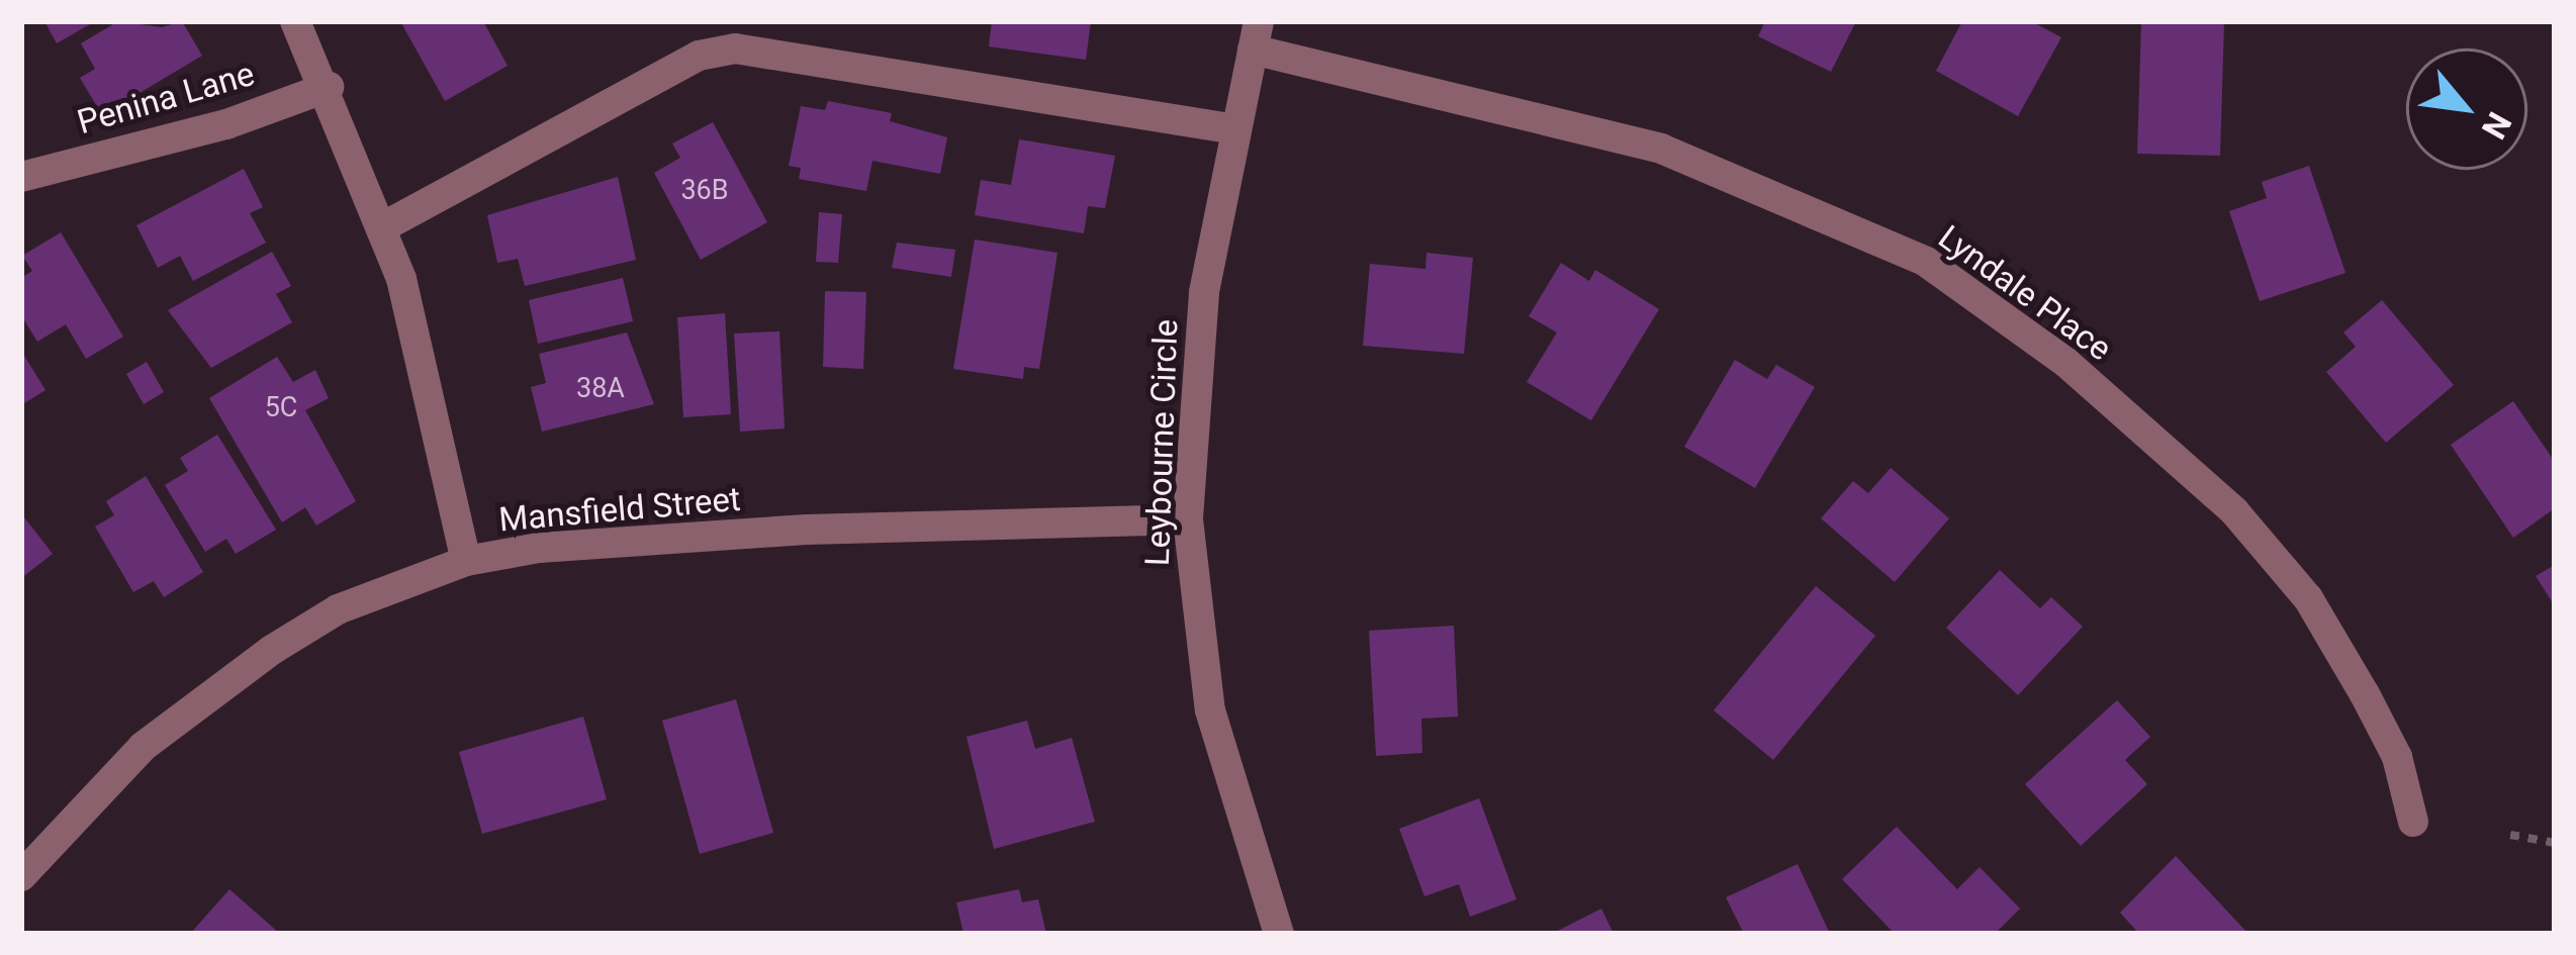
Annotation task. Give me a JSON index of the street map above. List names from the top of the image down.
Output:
{
  "streets": {
    "street": [
      "Penina Lane",
      "Lyndale Place",
      "Leybourne Circle",
      "Mansfield Street"
    ]
  },
  "crossings": [
    ["Lyndale Place", "Leybourne Circle"],
    ["Leybourne Circle", "Mansfield Street"]
  ],
  "house_numbers": ["36B", "38A", "5C"],
  "north": "bottom right"
}
